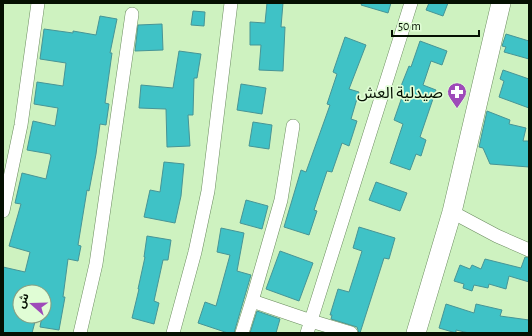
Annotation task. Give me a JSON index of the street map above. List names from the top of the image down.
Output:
{
  "places": {
    "pharmacy": ["صيدلية العش"]
  },
  "scale_bar": "50 m",
  "north": "left"
}
